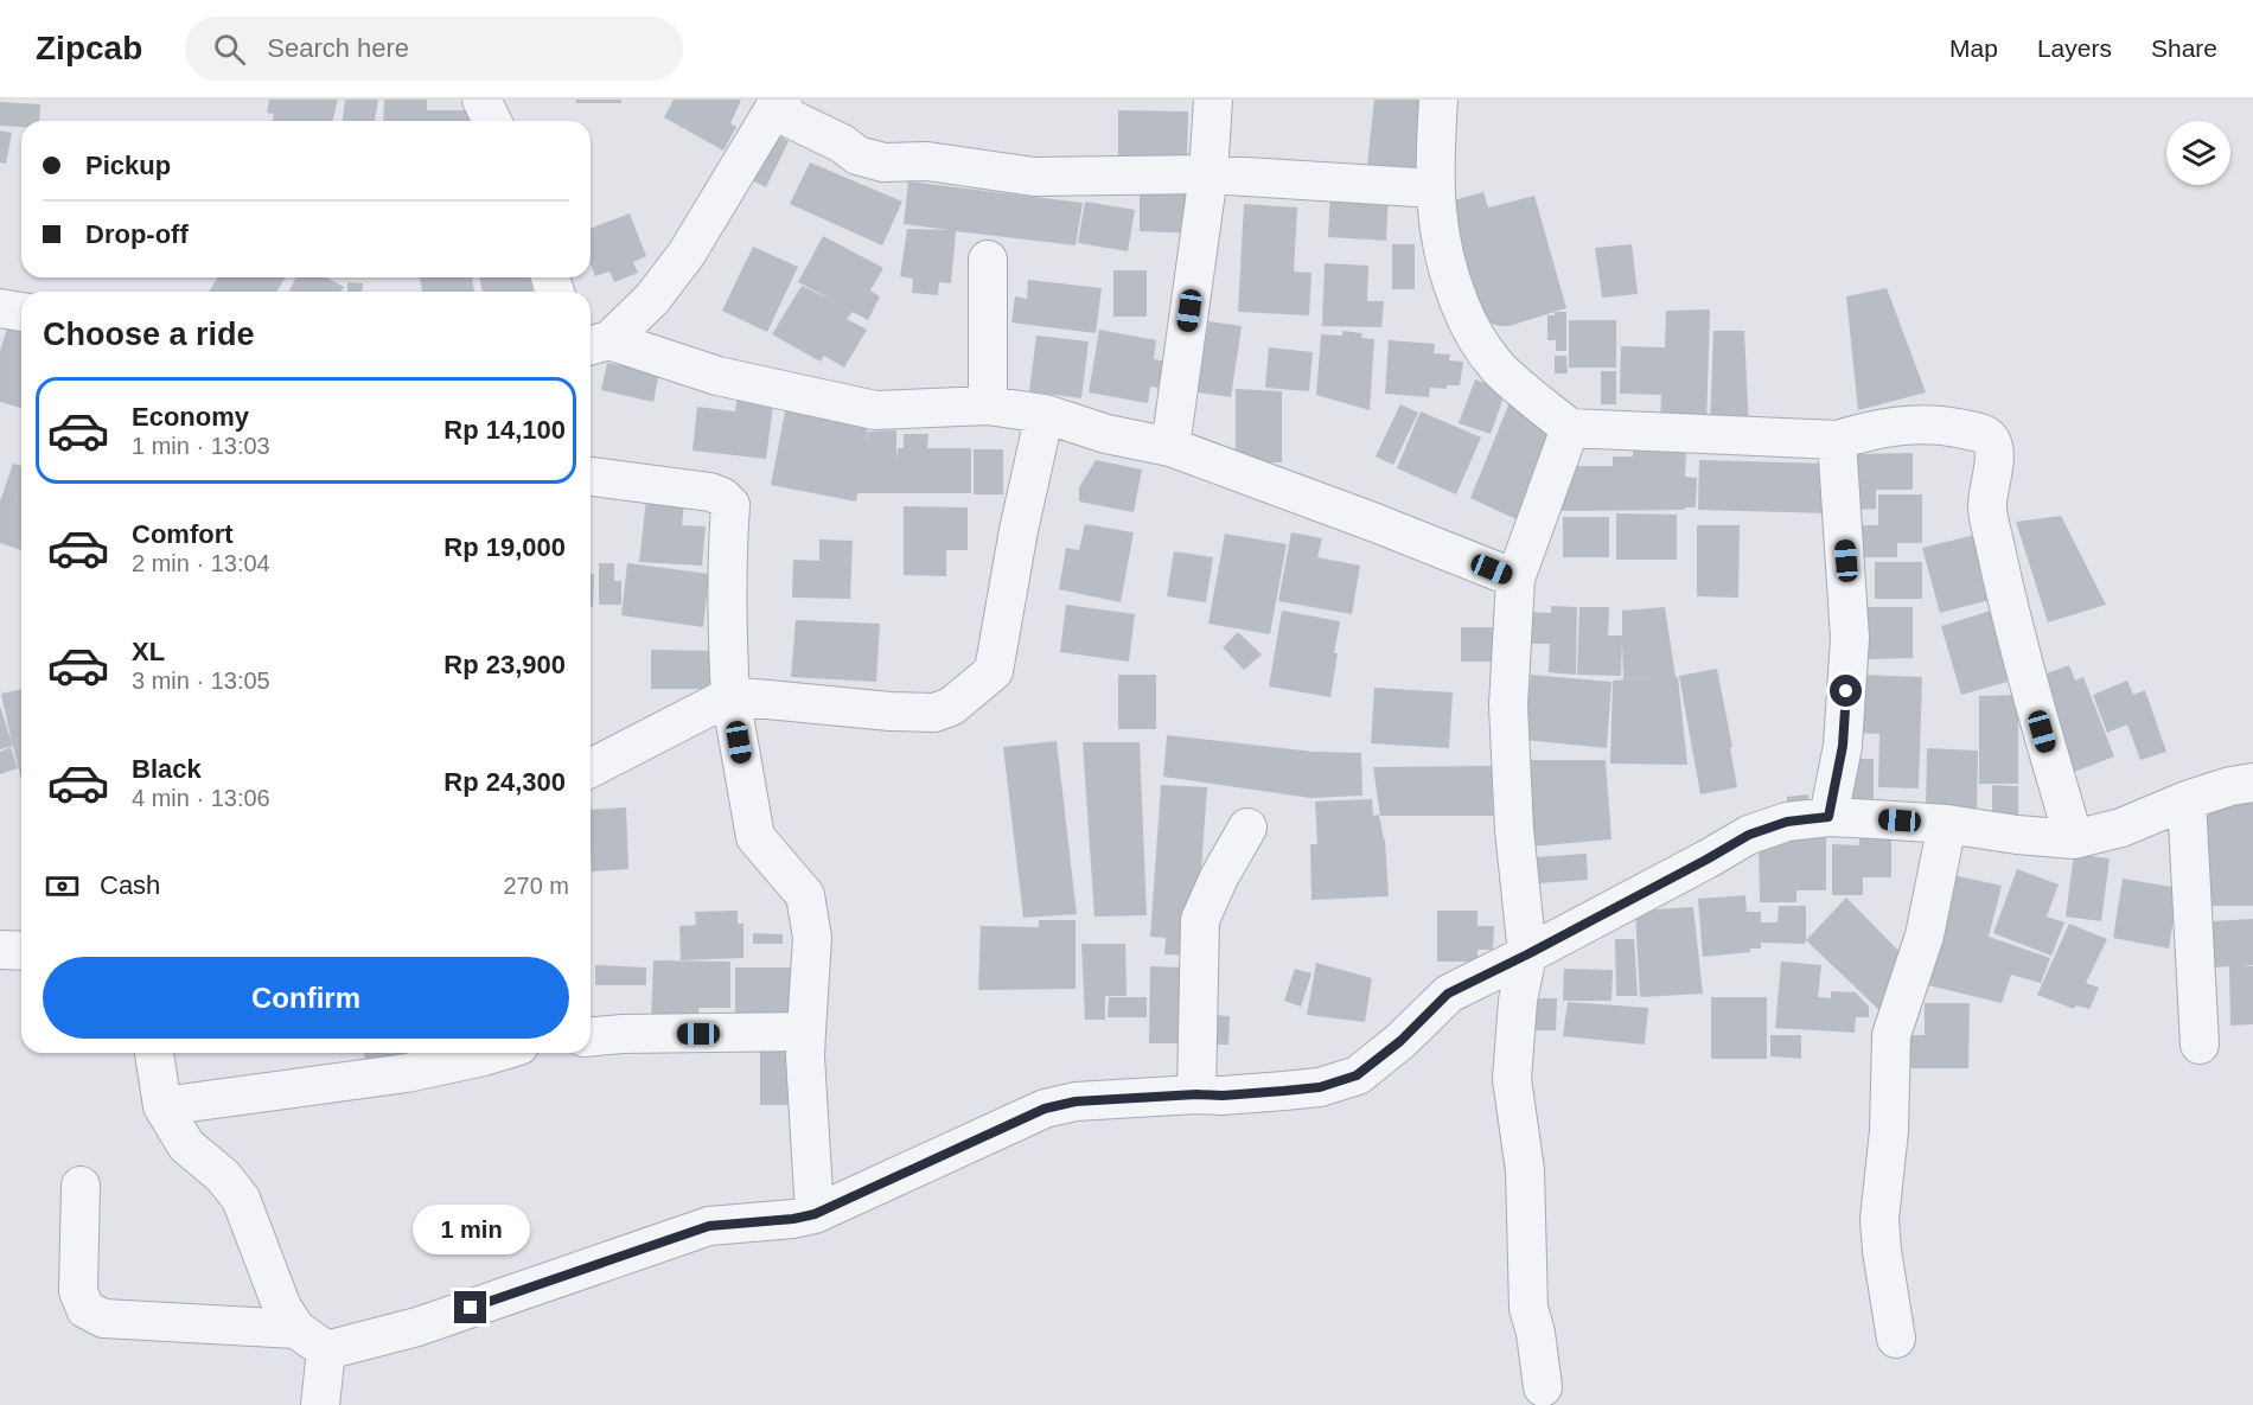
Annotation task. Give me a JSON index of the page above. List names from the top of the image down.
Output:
{
  "page": {
    "header": "Zipcab",
    "search": "Search here",
    "nav": ["Map", "Layers", "Share"],
    "banner": ["Pickup", "Drop-off"],
    "heading": "Choose a ride",
    "list": [
      {
        "name": "Economy",
        "note": "1 min · 13:03",
        "value": "Rp 14,100"
      },
      {
        "name": "Comfort",
        "note": "2 min · 13:04",
        "value": "Rp 19,000"
      },
      {
        "name": "XL",
        "note": "3 min · 13:05",
        "value": "Rp 23,900"
      },
      {
        "name": "Black",
        "note": "4 min · 13:06",
        "value": "Rp 24,300"
      }
    ],
    "pay": ["Cash", "270 m"],
    "buttons": "Confirm",
    "bubble": "1 min"
  }
}
